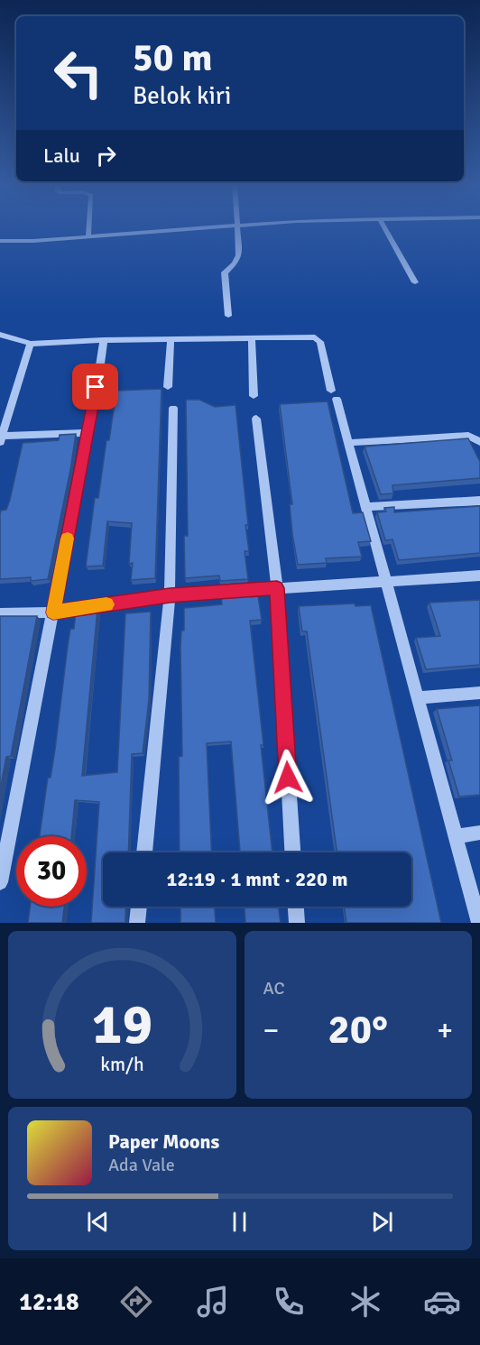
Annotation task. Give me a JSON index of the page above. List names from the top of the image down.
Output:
{
  "page": {
    "turn": ["50 m", "Belok kiri"],
    "then": "Lalu",
    "limit": "30",
    "trip": "12:19 · 1 mnt · 220 m",
    "tile": "AC",
    "heat": ["−", "20°", "+"],
    "song": ["Paper Moons", "Ada Vale"],
    "tabs": "12:18",
    "gauge": ["19", "km/h"]
  }
}
